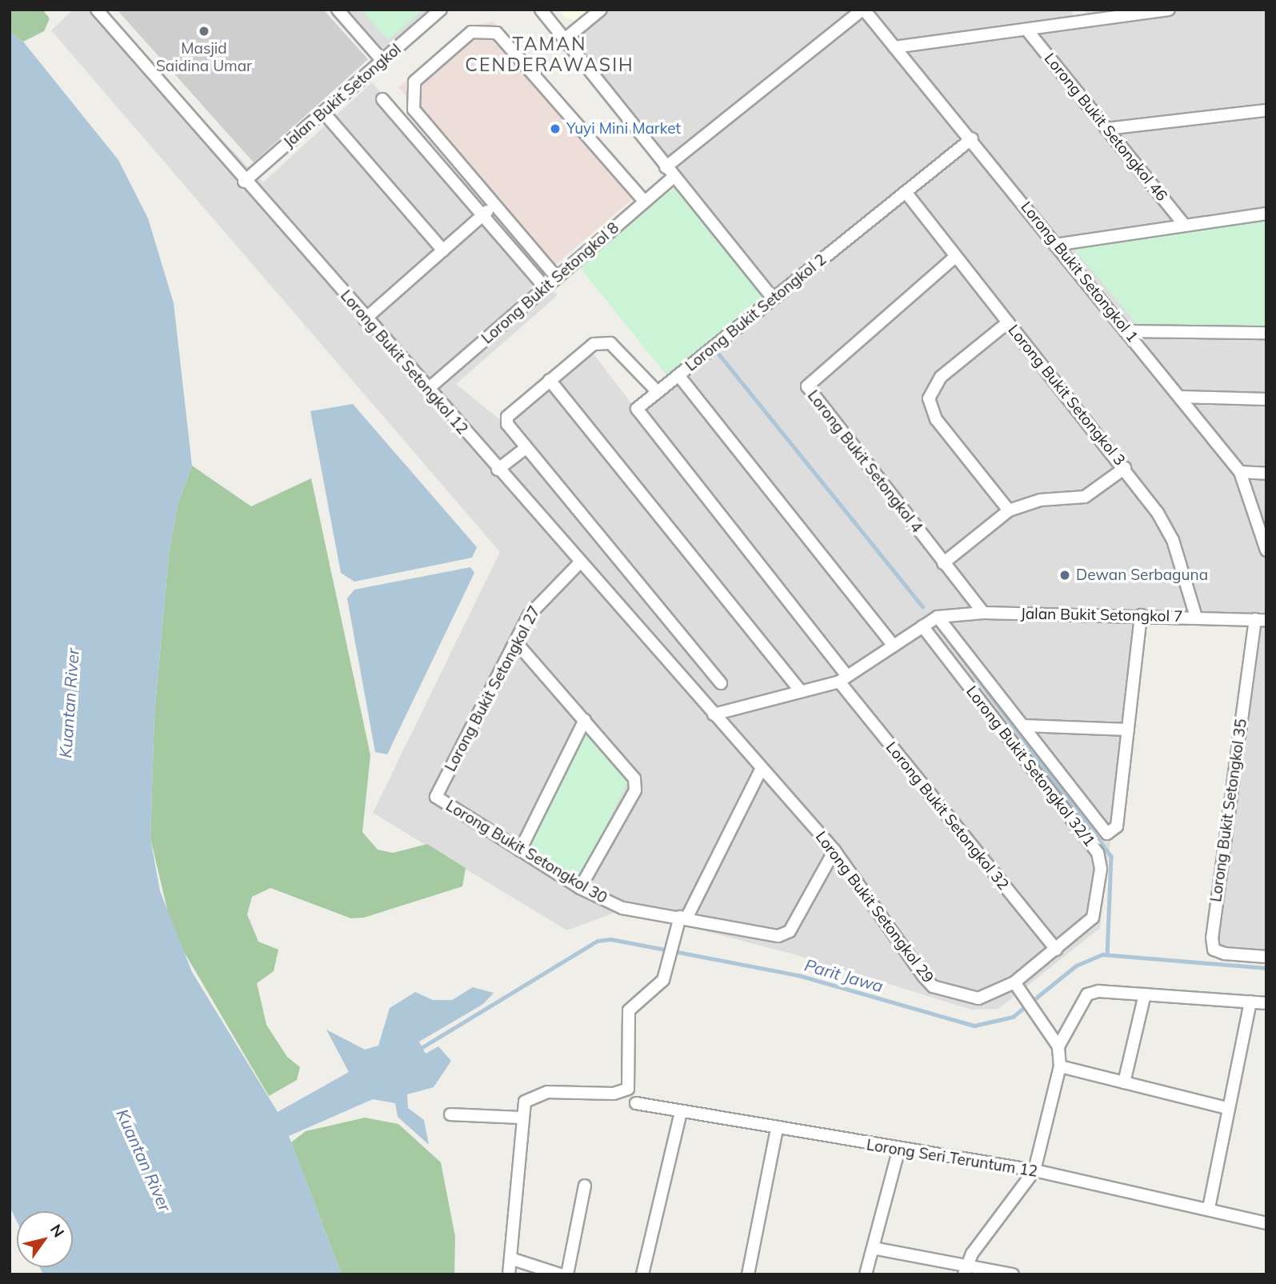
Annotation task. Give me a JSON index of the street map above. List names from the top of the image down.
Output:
{
  "streets": {
    "street": [
      "Jalan Bukit Setongkol",
      "Lorong Bukit Setongkol 46",
      "Lorong Bukit Setongkol 1",
      "Lorong Bukit Setongkol 8",
      "Lorong Bukit Setongkol 2",
      "Lorong Bukit Setongkol 12",
      "Lorong Bukit Setongkol 3",
      "Lorong Bukit Setongkol 4",
      "Jalan Bukit Setongkol 7",
      "Lorong Bukit Setongkol 27",
      "Lorong Bukit Setongkol 32/1",
      "Lorong Bukit Setongkol 35",
      "Lorong Bukit Setongkol 32",
      "Lorong Bukit Setongkol 30",
      "Lorong Bukit Setongkol 29",
      "Lorong Seri Teruntum 12"
    ]
  },
  "crossings": [
    ["Jalan Bukit Setongkol", "Lorong Bukit Setongkol 12"],
    ["Lorong Bukit Setongkol 1", "Lorong Bukit Setongkol 8"],
    ["Lorong Bukit Setongkol 1", "Lorong Bukit Setongkol 2"],
    ["Lorong Bukit Setongkol 8", "Lorong Bukit Setongkol 12"],
    ["Lorong Bukit Setongkol 2", "Lorong Bukit Setongkol 3"],
    ["Lorong Bukit Setongkol 12", "Lorong Bukit Setongkol 27"],
    ["Lorong Bukit Setongkol 12", "Lorong Bukit Setongkol 29"],
    ["Lorong Bukit Setongkol 3", "Lorong Bukit Setongkol 4"],
    ["Lorong Bukit Setongkol 3", "Jalan Bukit Setongkol 7"],
    ["Lorong Bukit Setongkol 4", "Jalan Bukit Setongkol 7"],
    ["Jalan Bukit Setongkol 7", "Lorong Bukit Setongkol 35"],
    ["Lorong Bukit Setongkol 27", "Lorong Bukit Setongkol 30"],
    ["Lorong Bukit Setongkol 32/1", "Lorong Bukit Setongkol 32"],
    ["Lorong Bukit Setongkol 32/1", "Lorong Bukit Setongkol 29"],
    ["Lorong Bukit Setongkol 30", "Lorong Bukit Setongkol 29"]
  ],
  "districts": ["TAMAN CENDERAWASIH"],
  "water": ["Kuantan River", "Parit Jawa"],
  "places": ["Masjid Saidina Umar", "Yuyi Mini Market", "Dewan Serbaguna"],
  "north": "top right"
}
